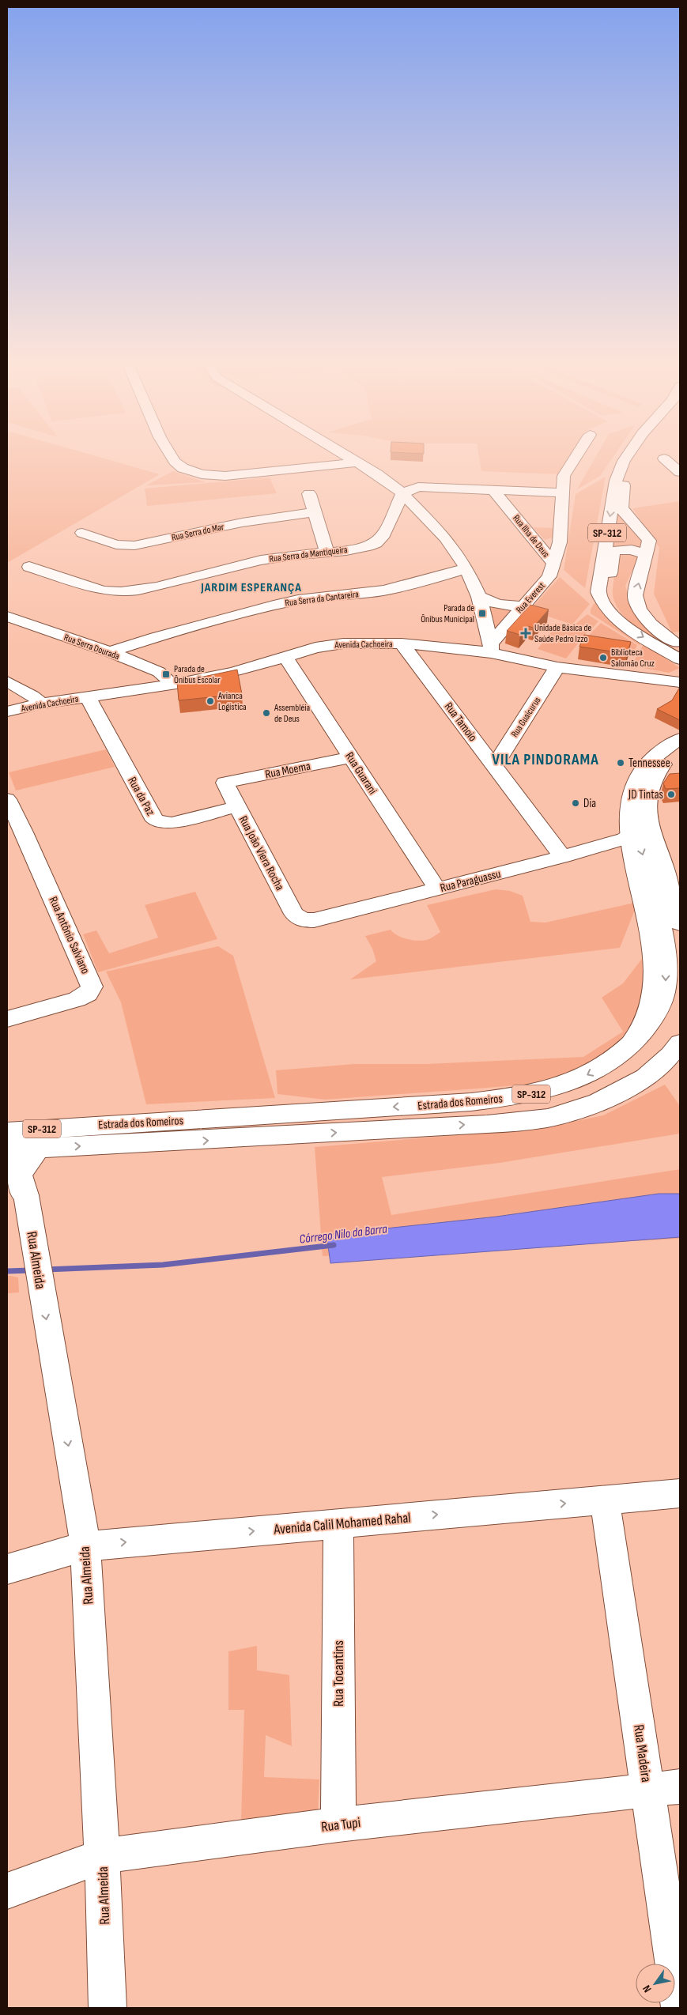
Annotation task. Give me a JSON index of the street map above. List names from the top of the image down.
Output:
{
  "streets": {
    "street": [
      "Rua Serra do Mar",
      "SP-312",
      "Rua Ilha de Deus",
      "Rua Serra da Mantiqueira",
      "Rua Everest",
      "Rua Serra da Cantareira",
      "Avenida Cachoeira",
      "Rua Serra Dourada",
      "Rua Guaicurus",
      "Rua Tamoio",
      "Rua Moema",
      "Rua Guarani",
      "Rua da Paz",
      "Rua João Viera Rocha",
      "Rua Paraguassu",
      "Rua Antônio Salviano",
      "Estrada dos Romeiros",
      "Rua Almeida",
      "Avenida Calil Mohamed Rahal",
      "Rua Tocantins",
      "Rua Madeira",
      "Rua Tupi"
    ]
  },
  "crossings": [
    ["Rua Ilha de Deus", "Rua Everest"],
    ["Rua Everest", "Avenida Cachoeira"],
    ["Rua Serra da Cantareira", "Rua Serra Dourada"],
    ["Avenida Cachoeira", "Rua Serra Dourada"],
    ["Avenida Cachoeira", "Rua Guaicurus"],
    ["Avenida Cachoeira", "Rua Tamoio"],
    ["Avenida Cachoeira", "Rua Guarani"],
    ["Avenida Cachoeira", "Rua da Paz"],
    ["Rua Guaicurus", "Rua Tamoio"],
    ["Rua Tamoio", "Rua Paraguassu"],
    ["Rua Moema", "Rua Guarani"],
    ["Rua Moema", "Rua João Viera Rocha"],
    ["Rua Guarani", "Rua Paraguassu"],
    ["Rua da Paz", "Rua João Viera Rocha"],
    ["Rua João Viera Rocha", "Rua Paraguassu"],
    ["Rua Paraguassu", "Estrada dos Romeiros"],
    ["Estrada dos Romeiros", "Rua Almeida"],
    ["Rua Almeida", "Avenida Calil Mohamed Rahal"],
    ["Rua Almeida", "Rua Tupi"],
    ["Avenida Calil Mohamed Rahal", "Rua Tocantins"],
    ["Avenida Calil Mohamed Rahal", "Rua Madeira"],
    ["Rua Tocantins", "Rua Tupi"],
    ["Rua Madeira", "Rua Tupi"]
  ],
  "one_way": ["Rua Almeida", "Avenida Calil Mohamed Rahal"],
  "districts": ["JARDIM ESPERANÇA", "VILA PINDORAMA"],
  "water": ["Córrego Nilo da Barra"],
  "places": {
    "transit": ["Parada de Ônibus Municipal", "Parada de Ônibus Escolar"],
    "health": ["Unidade Básica de Saúde Pedro Izzo"],
    "other": [
      "Biblioteca Salomão Cruz",
      "Avianca Logística",
      "Assembléia de Deus",
      "Tennessee",
      "JD Tintas",
      "Dia"
    ]
  },
  "north": "bottom left"
}
